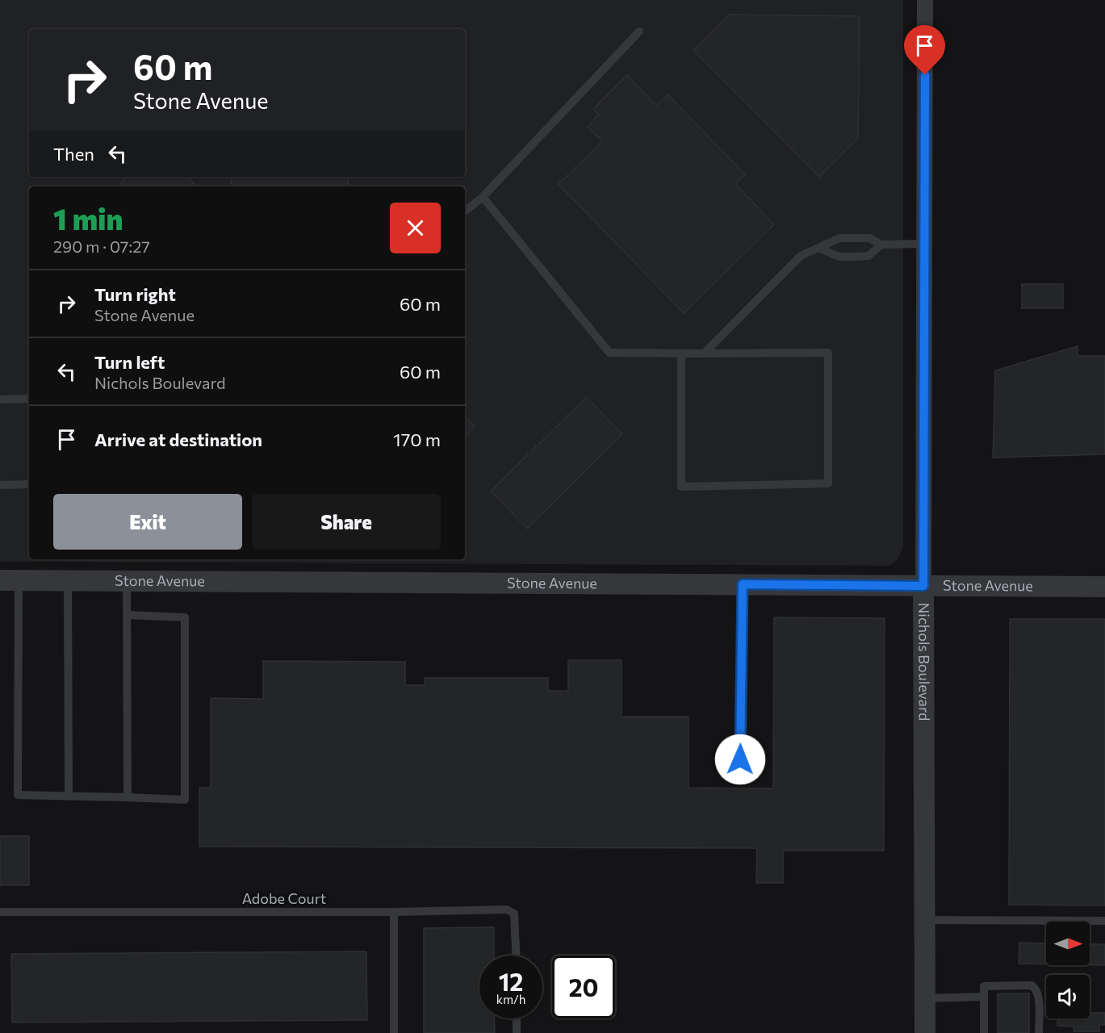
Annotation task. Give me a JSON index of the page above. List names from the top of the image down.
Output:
{
  "streets": {
    "street": ["Stone Avenue", "Nichols Boulevard"],
    "lane": ["Adobe Court"]
  },
  "crossings": [
    ["Stone Avenue", "Nichols Boulevard"]
  ],
  "north": "right",
  "page": {
    "turn": ["60 m", "Stone Avenue"],
    "then": "Then",
    "heading": ["1 min", "290 m · 07:27"],
    "list": [
      {
        "name": "Turn right",
        "note": "Stone Avenue",
        "value": "60 m"
      },
      {
        "name": "Turn left",
        "note": "Nichols Boulevard",
        "value": "60 m"
      },
      {
        "name": "Arrive at destination",
        "value": "170 m"
      }
    ],
    "buttons": ["Exit", "Share"],
    "speed": "12 km/h",
    "limit": "20"
  }
}
